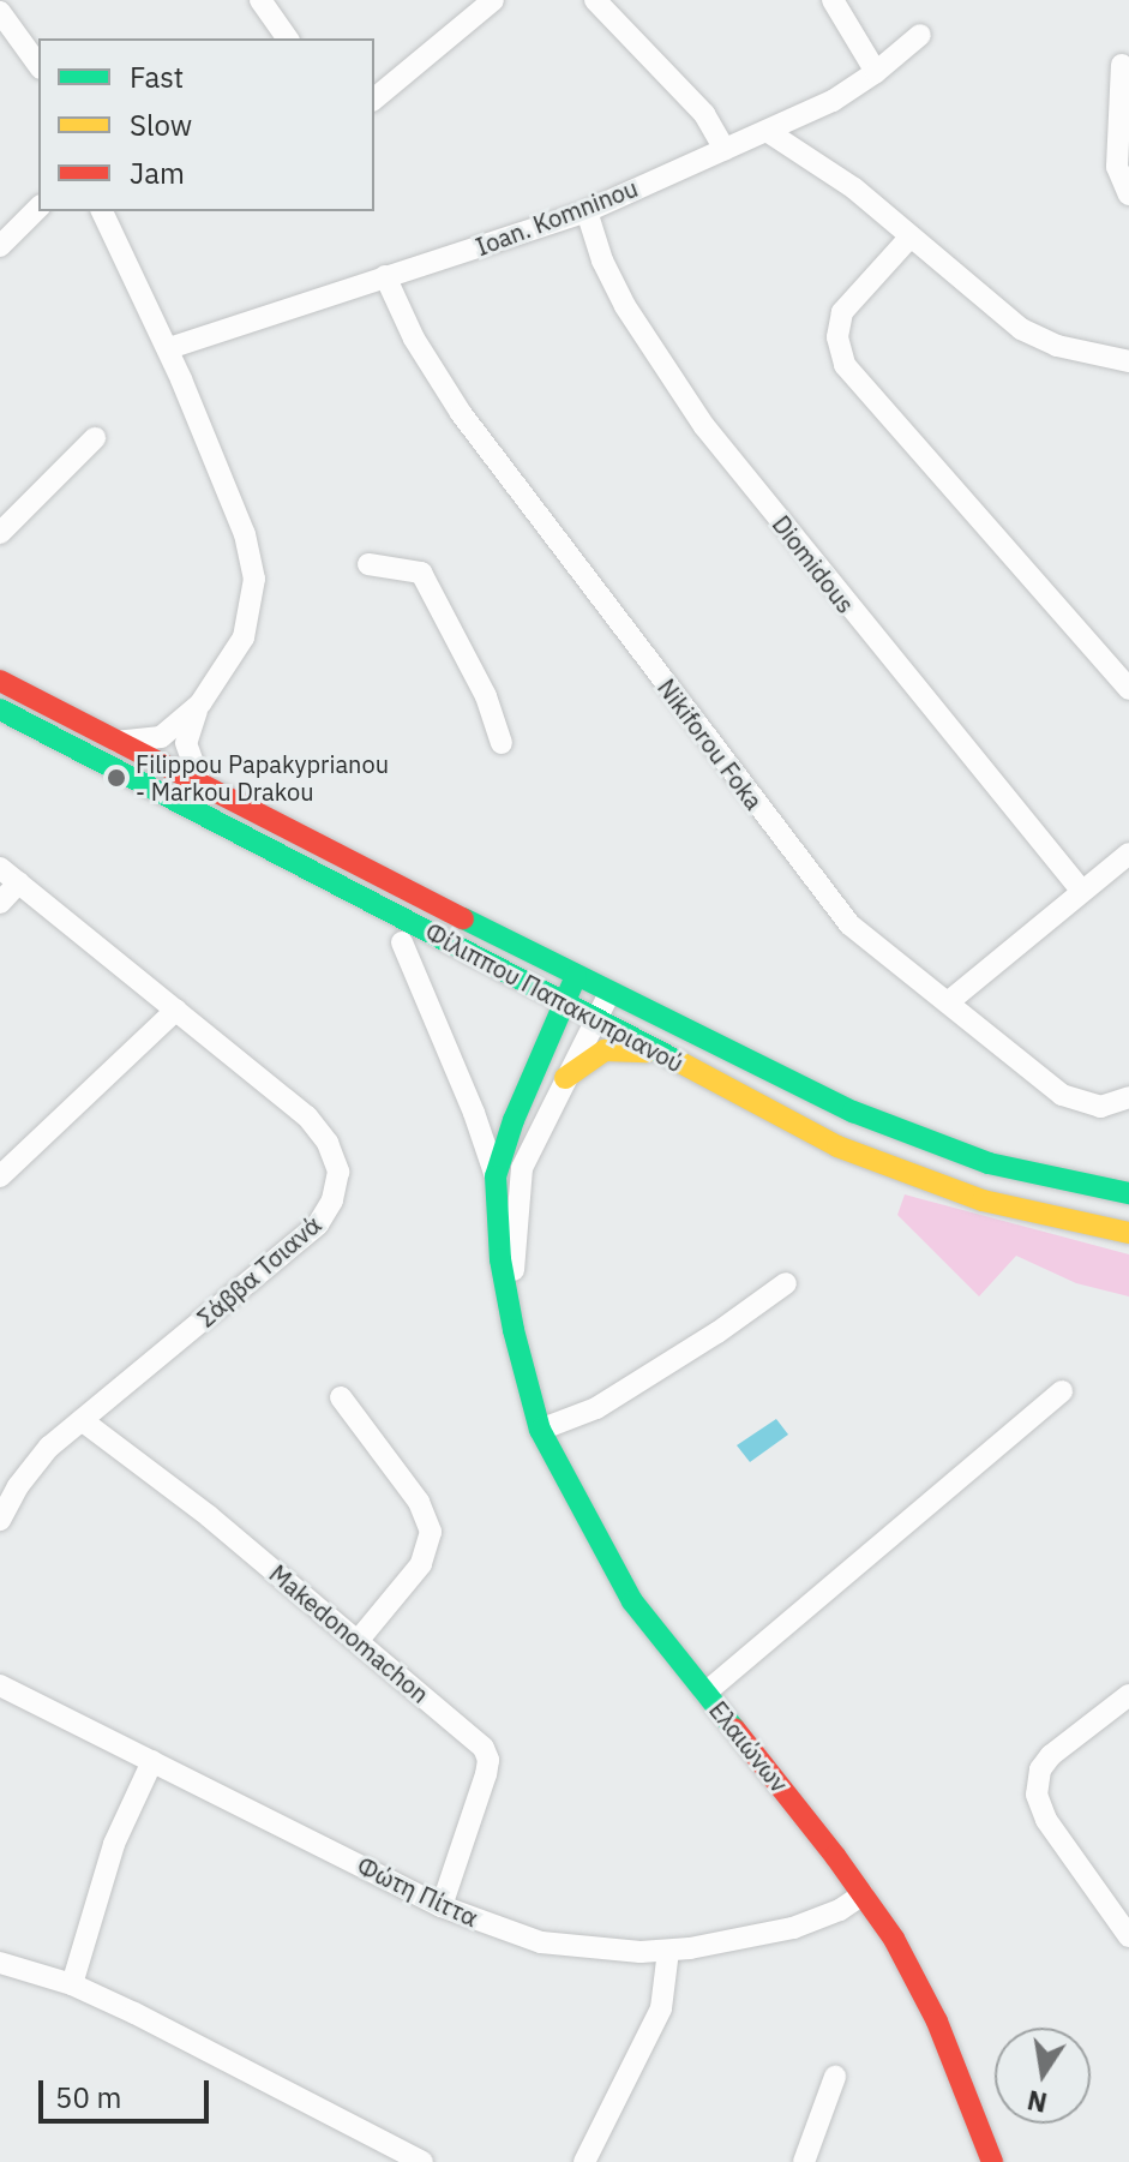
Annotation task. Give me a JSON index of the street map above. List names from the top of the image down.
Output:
{
  "streets": {
    "main road": ["Φίλιππου Παπακυπριανού", "Ελαιώνων"],
    "street": [
      "Ioan. Komninou",
      "Diomidous",
      "Nikiforou Foka",
      "Σάββα Τσιανά",
      "Makedonomachon",
      "Φώτη Πίττα"
    ]
  },
  "crossings": [
    ["Ioan. Komninou", "Diomidous"],
    ["Ioan. Komninou", "Nikiforou Foka"],
    ["Φίλιππου Παπακυπριανού", "Ελαιώνων"],
    ["Σάββα Τσιανά", "Makedonomachon"],
    ["Makedonomachon", "Φώτη Πίττα"],
    ["Ελαιώνων", "Φώτη Πίττα"]
  ],
  "places": ["Filippou Papakyprianou - Markou Drakou"],
  "legend": ["Fast", "Slow", "Jam"],
  "scale_bar": "50 m",
  "north": "bottom"
}
